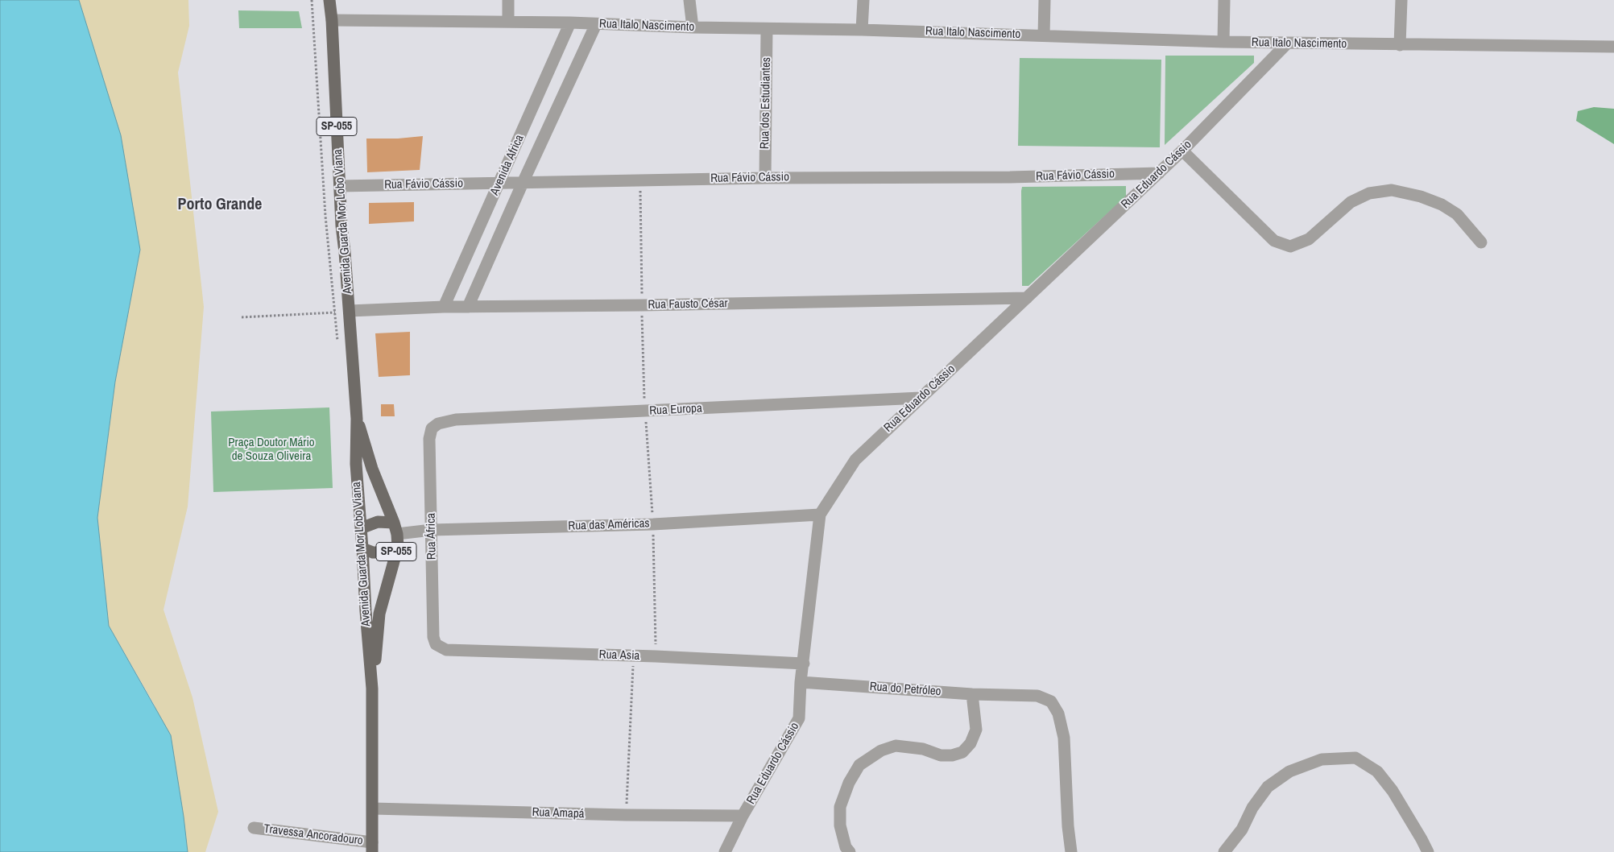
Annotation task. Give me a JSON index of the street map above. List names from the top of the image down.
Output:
{
  "streets": {
    "main road": ["SP-055", "Avenida Guarda Mor Lobo Viana"],
    "street": [
      "Rua Italo Nascimento",
      "Rua dos Estudiantes",
      "Avenida Africa",
      "Rua Eduardo Cássio",
      "Rua Fávio Cássio",
      "Rua Fausto César",
      "Rua Europa",
      "Rua das Américas",
      "Rua África",
      "Rua Asia",
      "Rua do Petróleo",
      "Rua Amapá",
      "Travessa Ancoradouro"
    ]
  },
  "crossings": [
    ["Rua Italo Nascimento", "Rua dos Estudiantes"],
    ["Rua Italo Nascimento", "Avenida Africa"],
    ["Rua Italo Nascimento", "Rua Eduardo Cássio"],
    ["Rua Italo Nascimento", "Avenida Guarda Mor Lobo Viana"],
    ["Rua dos Estudiantes", "Rua Fávio Cássio"],
    ["SP-055", "Avenida Guarda Mor Lobo Viana"],
    ["SP-055", "Rua das Américas"],
    ["Avenida Africa", "Rua Fávio Cássio"],
    ["Avenida Africa", "Rua Fausto César"],
    ["Rua Eduardo Cássio", "Rua Fávio Cássio"],
    ["Rua Eduardo Cássio", "Rua Fausto César"],
    ["Rua Eduardo Cássio", "Rua Europa"],
    ["Rua Eduardo Cássio", "Rua das Américas"],
    ["Rua Eduardo Cássio", "Rua Asia"],
    ["Rua Eduardo Cássio", "Rua do Petróleo"],
    ["Rua Eduardo Cássio", "Rua Amapá"],
    ["Rua Fávio Cássio", "Avenida Guarda Mor Lobo Viana"],
    ["Avenida Guarda Mor Lobo Viana", "Rua Fausto César"],
    ["Avenida Guarda Mor Lobo Viana", "Rua das Américas"],
    ["Avenida Guarda Mor Lobo Viana", "Rua Amapá"],
    ["Avenida Guarda Mor Lobo Viana", "Travessa Ancoradouro"],
    ["Rua Europa", "Rua África"],
    ["Rua das Américas", "Rua África"],
    ["Rua África", "Rua Asia"]
  ],
  "districts": ["Porto Grande"],
  "parks": ["Praça Doutor Mário de Souza Oliveira"]
}
